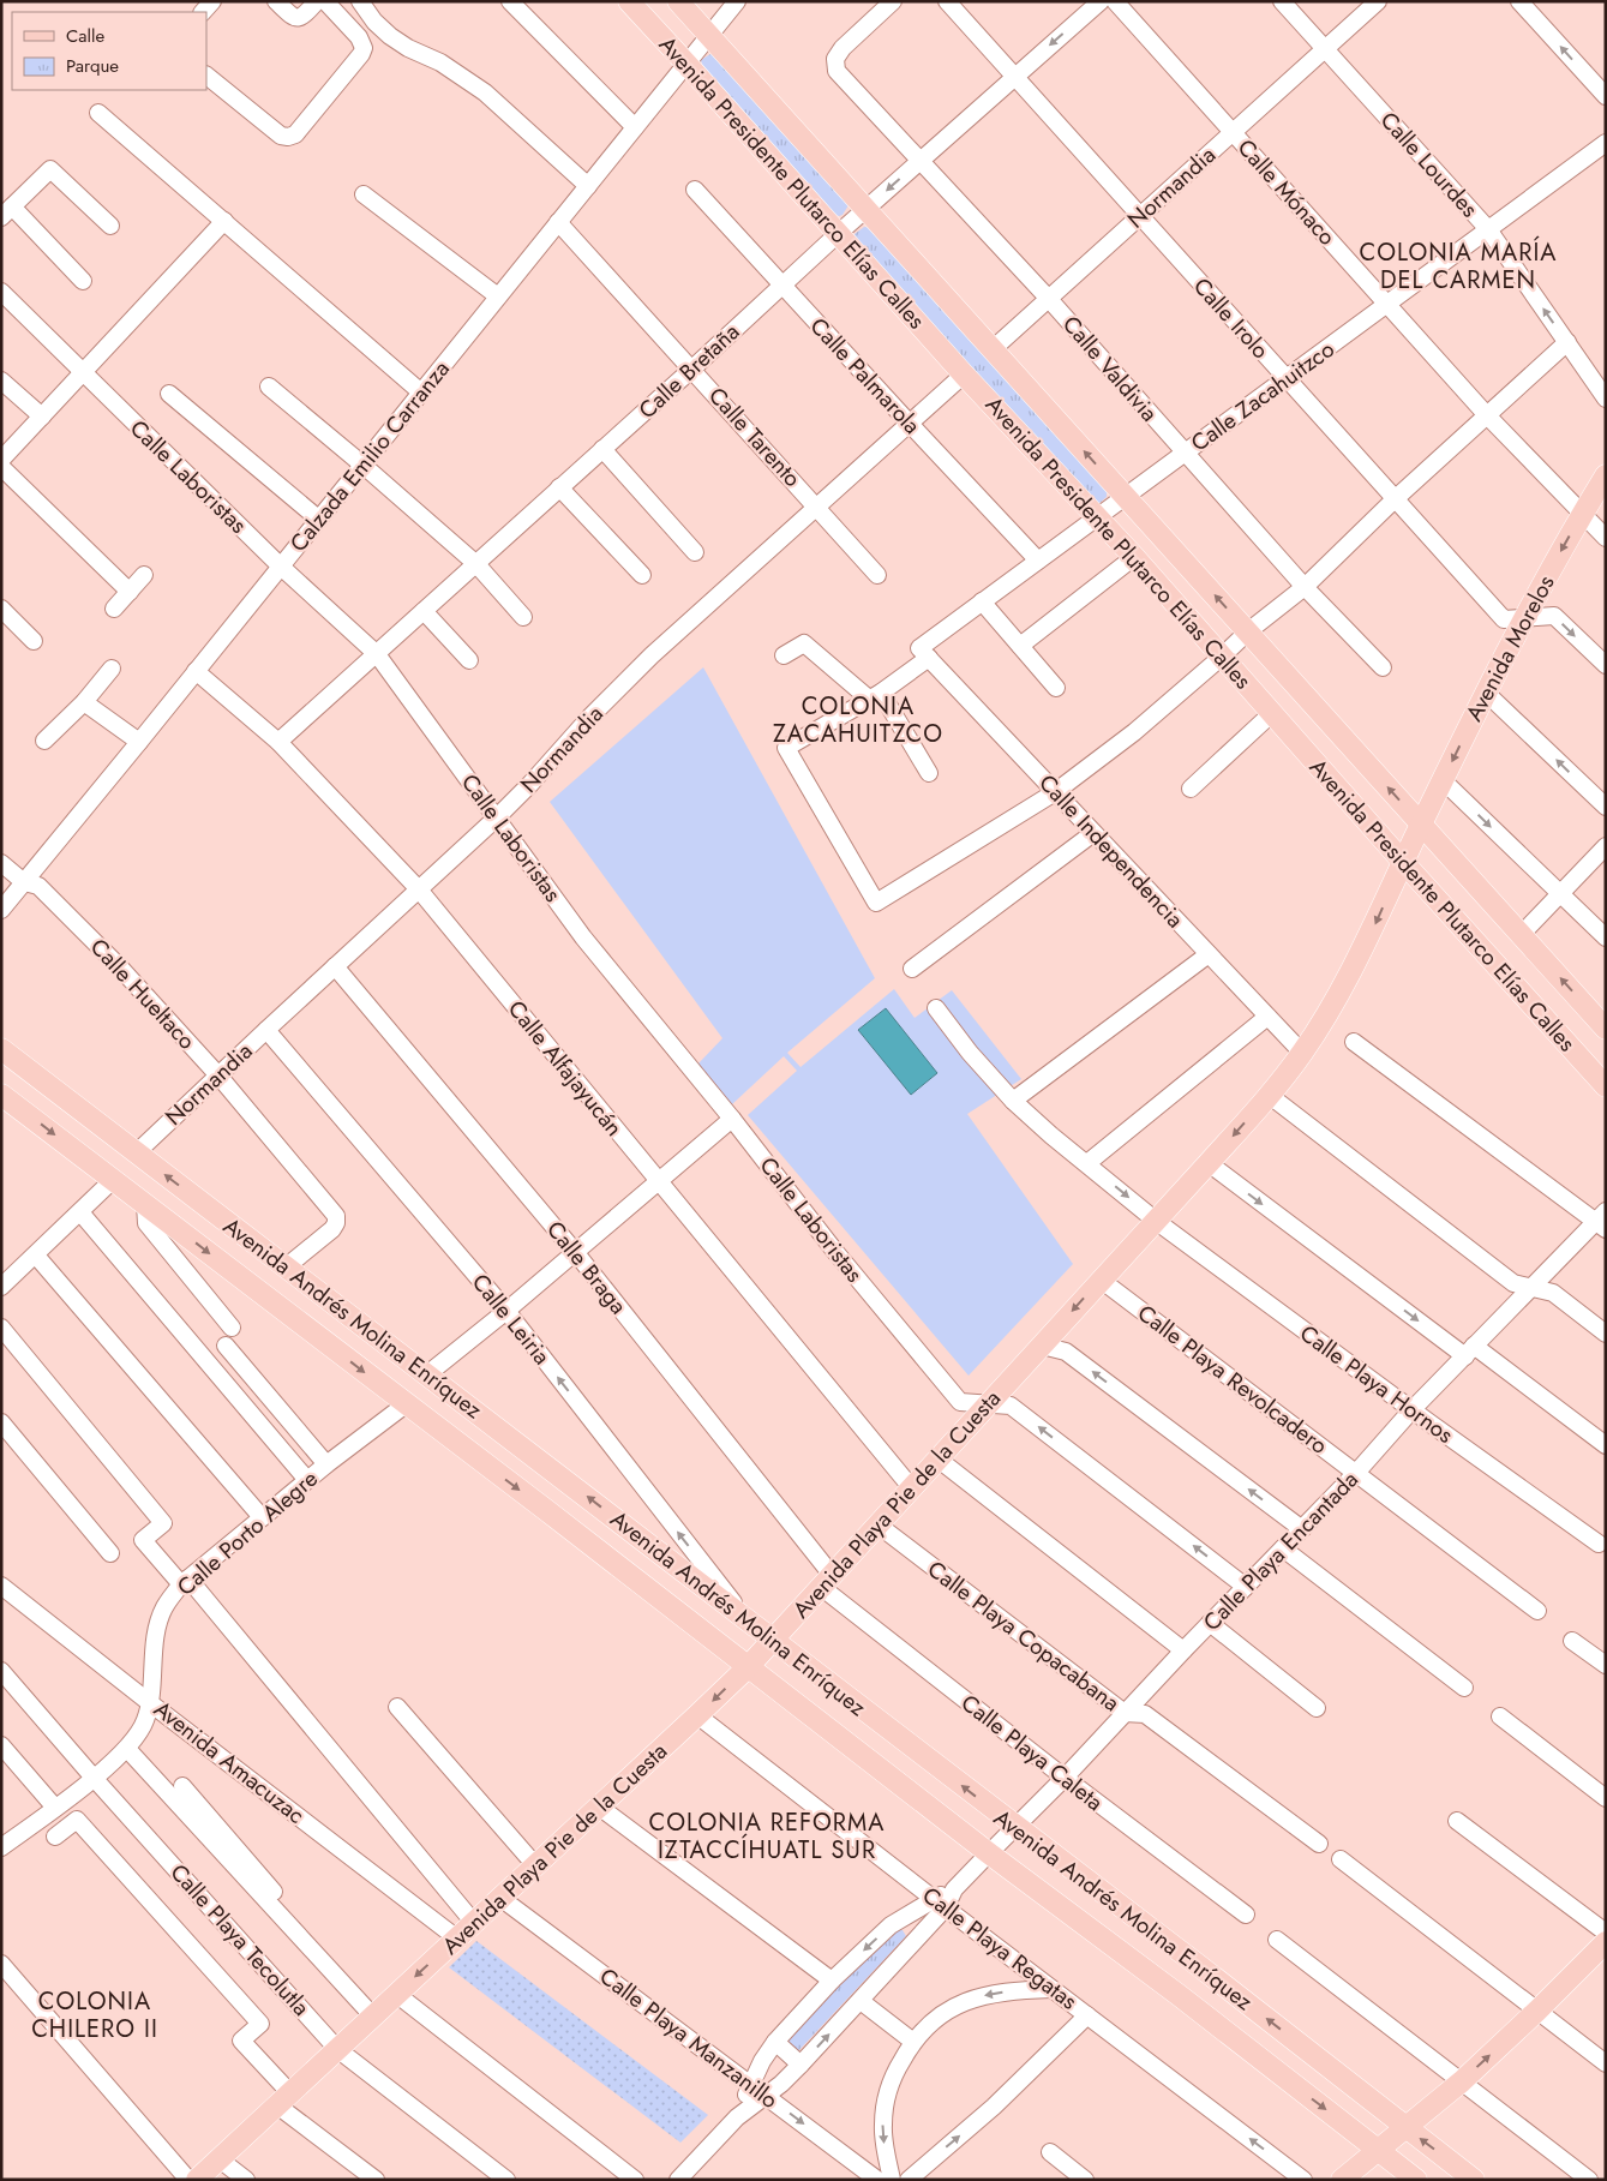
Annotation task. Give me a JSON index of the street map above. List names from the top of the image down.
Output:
{
  "streets": {
    "main road": [
      "Avenida Presidente Plutarco Elías Calles",
      "Avenida Morelos",
      "Avenida Andrés Molina Enríquez",
      "Avenida Playa Pie de la Cuesta"
    ],
    "street": [
      "Calle Lourdes",
      "Normandia",
      "Calle Mónaco",
      "Calle Irolo",
      "Calle Valdivia",
      "Calle Bretaña",
      "Calle Palmarola",
      "Calle Zacahuitzco",
      "Calle Tarento",
      "Calzada Emilio Carranza",
      "Calle Laboristas",
      "Calle Independencia",
      "Calle Hueltaco",
      "Calle Alfajayucán",
      "Calle Braga",
      "Calle Leiria",
      "Calle Playa Revolcadero",
      "Calle Playa Hornos",
      "Calle Porto Alegre",
      "Calle Playa Encantada",
      "Calle Playa Copacabana",
      "Calle Playa Caleta",
      "Avenida Amacuzac",
      "Calle Playa Tecolutla",
      "Calle Playa Regatas",
      "Calle Playa Manzanillo"
    ]
  },
  "crossings": [
    ["Calle Lourdes", "Normandia"],
    ["Calle Lourdes", "Calle Zacahuitzco"],
    ["Avenida Presidente Plutarco Elías Calles", "Normandia"],
    ["Avenida Presidente Plutarco Elías Calles", "Calle Bretaña"],
    ["Avenida Presidente Plutarco Elías Calles", "Calle Zacahuitzco"],
    ["Avenida Presidente Plutarco Elías Calles", "Calzada Emilio Carranza"],
    ["Avenida Presidente Plutarco Elías Calles", "Avenida Morelos"],
    ["Avenida Presidente Plutarco Elías Calles", "Avenida Playa Pie de la Cuesta"],
    ["Normandia", "Calle Mónaco"],
    ["Normandia", "Calle Irolo"],
    ["Normandia", "Calle Valdivia"],
    ["Normandia", "Calle Palmarola"],
    ["Normandia", "Calle Tarento"],
    ["Normandia", "Calle Laboristas"],
    ["Normandia", "Calle Hueltaco"],
    ["Normandia", "Calle Alfajayucán"],
    ["Normandia", "Calle Braga"],
    ["Normandia", "Avenida Andrés Molina Enríquez"],
    ["Normandia", "Calle Leiria"],
    ["Calle Mónaco", "Calle Zacahuitzco"],
    ["Calle Mónaco", "Avenida Morelos"],
    ["Calle Irolo", "Calle Bretaña"],
    ["Calle Irolo", "Calle Zacahuitzco"],
    ["Calle Irolo", "Avenida Morelos"],
    ["Calle Valdivia", "Calle Bretaña"],
    ["Calle Valdivia", "Calle Zacahuitzco"],
    ["Calle Bretaña", "Calle Palmarola"],
    ["Calle Bretaña", "Calle Tarento"],
    ["Calle Bretaña", "Calle Laboristas"],
    ["Calle Bretaña", "Calle Alfajayucán"],
    ["Calle Palmarola", "Calle Zacahuitzco"],
    ["Calle Zacahuitzco", "Calle Independencia"],
    ["Calle Tarento", "Calzada Emilio Carranza"],
    ["Calzada Emilio Carranza", "Calle Laboristas"],
    ["Calzada Emilio Carranza", "Calle Hueltaco"],
    ["Calzada Emilio Carranza", "Calle Alfajayucán"],
    ["Calle Laboristas", "Avenida Playa Pie de la Cuesta"],
    ["Calle Laboristas", "Calle Playa Encantada"],
    ["Avenida Morelos", "Avenida Playa Pie de la Cuesta"],
    ["Calle Independencia", "Avenida Playa Pie de la Cuesta"],
    ["Calle Hueltaco", "Avenida Andrés Molina Enríquez"],
    ["Calle Alfajayucán", "Avenida Playa Pie de la Cuesta"],
    ["Calle Braga", "Avenida Playa Pie de la Cuesta"],
    ["Calle Braga", "Calle Playa Caleta"],
    ["Avenida Andrés Molina Enríquez", "Calle Leiria"],
    ["Avenida Andrés Molina Enríquez", "Avenida Playa Pie de la Cuesta"],
    ["Avenida Andrés Molina Enríquez", "Calle Porto Alegre"],
    ["Avenida Andrés Molina Enríquez", "Calle Playa Encantada"],
    ["Calle Playa Revolcadero", "Avenida Playa Pie de la Cuesta"],
    ["Calle Playa Revolcadero", "Calle Playa Encantada"],
    ["Calle Playa Hornos", "Avenida Playa Pie de la Cuesta"],
    ["Calle Playa Hornos", "Calle Playa Encantada"],
    ["Avenida Playa Pie de la Cuesta", "Calle Playa Copacabana"],
    ["Avenida Playa Pie de la Cuesta", "Calle Playa Caleta"],
    ["Avenida Playa Pie de la Cuesta", "Avenida Amacuzac"],
    ["Avenida Playa Pie de la Cuesta", "Calle Playa Tecolutla"],
    ["Avenida Playa Pie de la Cuesta", "Calle Playa Regatas"],
    ["Avenida Playa Pie de la Cuesta", "Calle Playa Manzanillo"],
    ["Calle Porto Alegre", "Avenida Amacuzac"],
    ["Calle Porto Alegre", "Calle Playa Tecolutla"],
    ["Calle Playa Encantada", "Calle Playa Copacabana"],
    ["Calle Playa Encantada", "Calle Playa Caleta"],
    ["Calle Playa Encantada", "Calle Playa Regatas"],
    ["Calle Playa Encantada", "Calle Playa Manzanillo"]
  ],
  "one_way": ["Avenida Morelos", "Calle Leiria", "Calle Playa Regatas"],
  "districts": [
    "COLONIA MARÍA DEL CARMEN",
    "COLONIA ZACAHUITZCO",
    "COLONIA REFORMA IZTACCÍHUATL SUR",
    "COLONIA CHILERO II"
  ],
  "legend": ["Calle", "Parque"]
}
